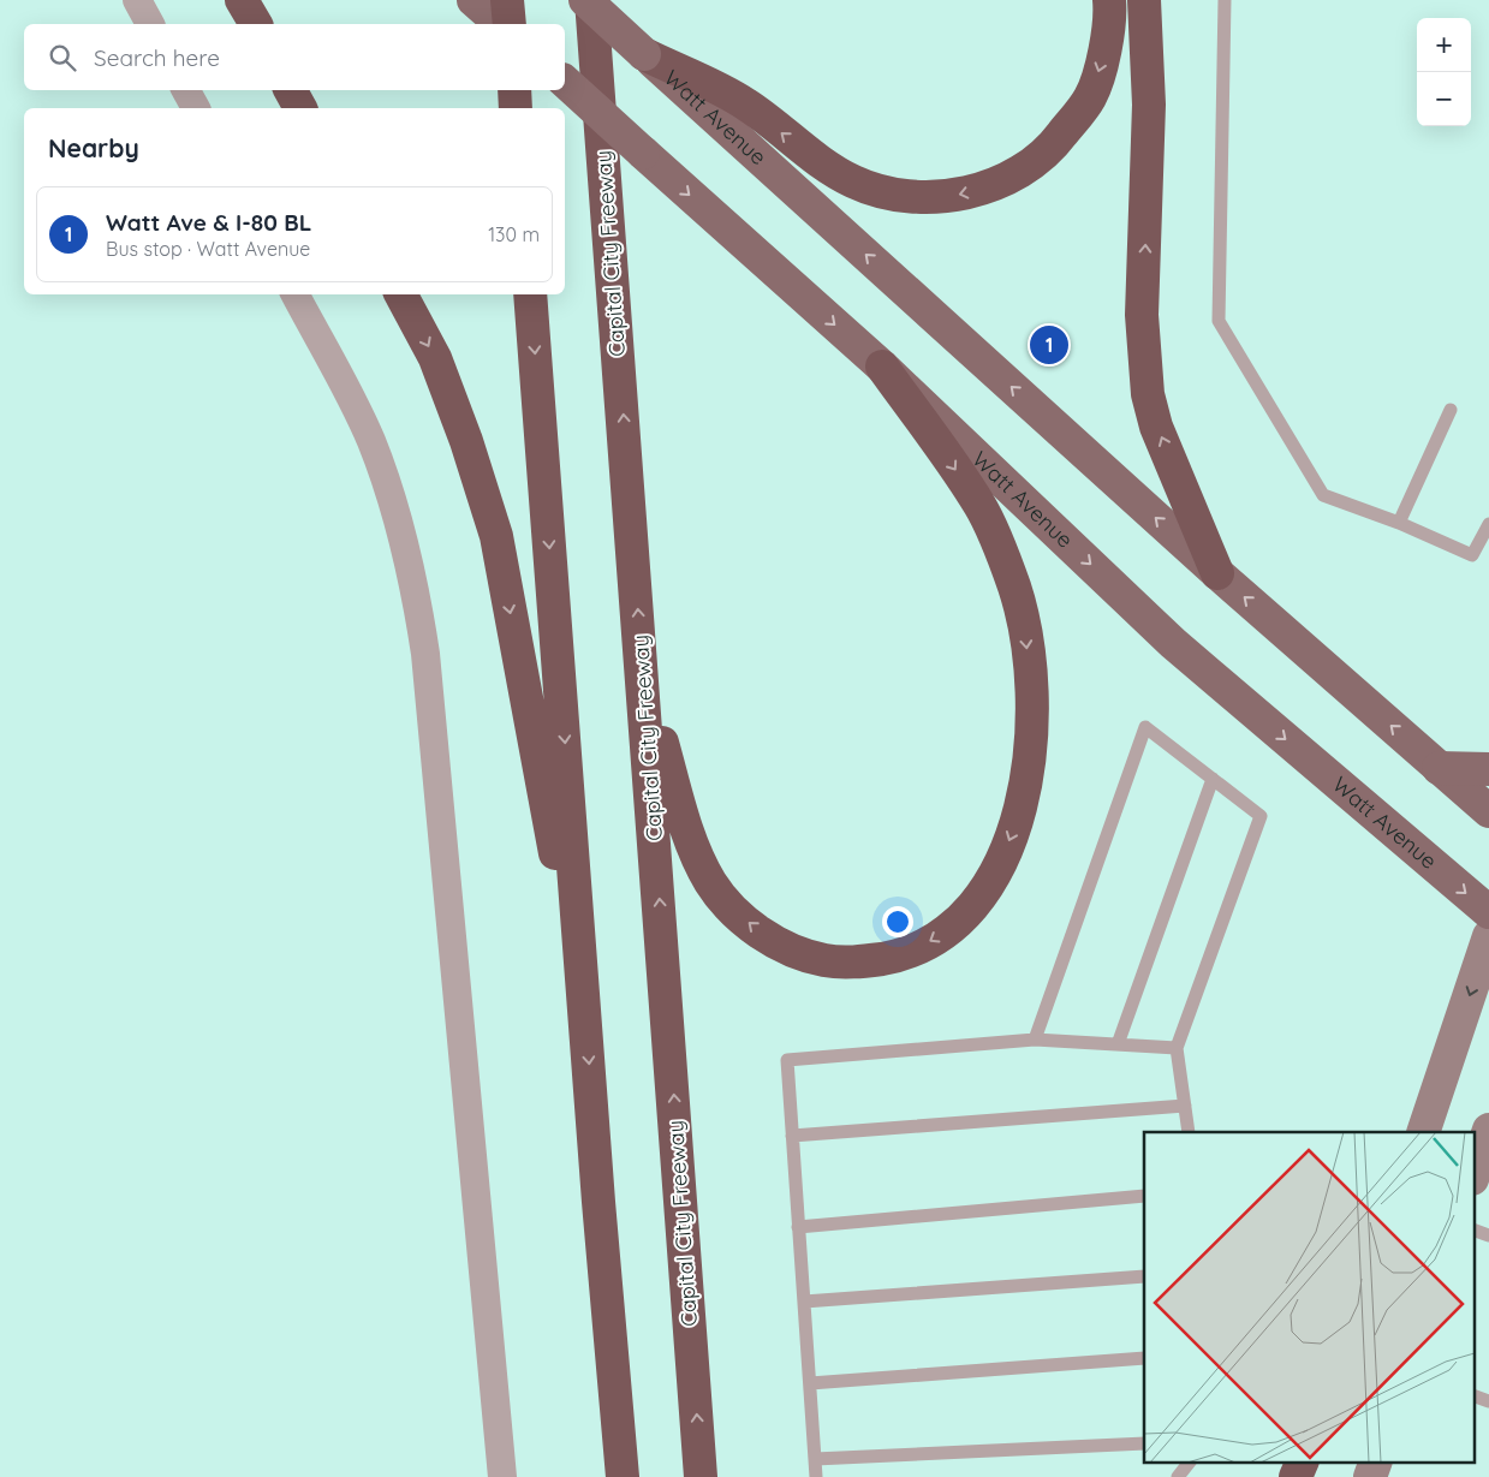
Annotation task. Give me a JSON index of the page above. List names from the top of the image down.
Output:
{
  "streets": {
    "highway": ["Capital City Freeway"],
    "main road": ["Watt Avenue"]
  },
  "page": {
    "map_buttons": ["+", "−"],
    "search": "Search here",
    "heading": "Nearby",
    "list": [
      {
        "mark": "1",
        "name": "Watt Ave & I-80 BL",
        "note": "Bus stop · Watt Avenue",
        "value": "130 m"
      }
    ],
    "pins": "1"
  }
}
